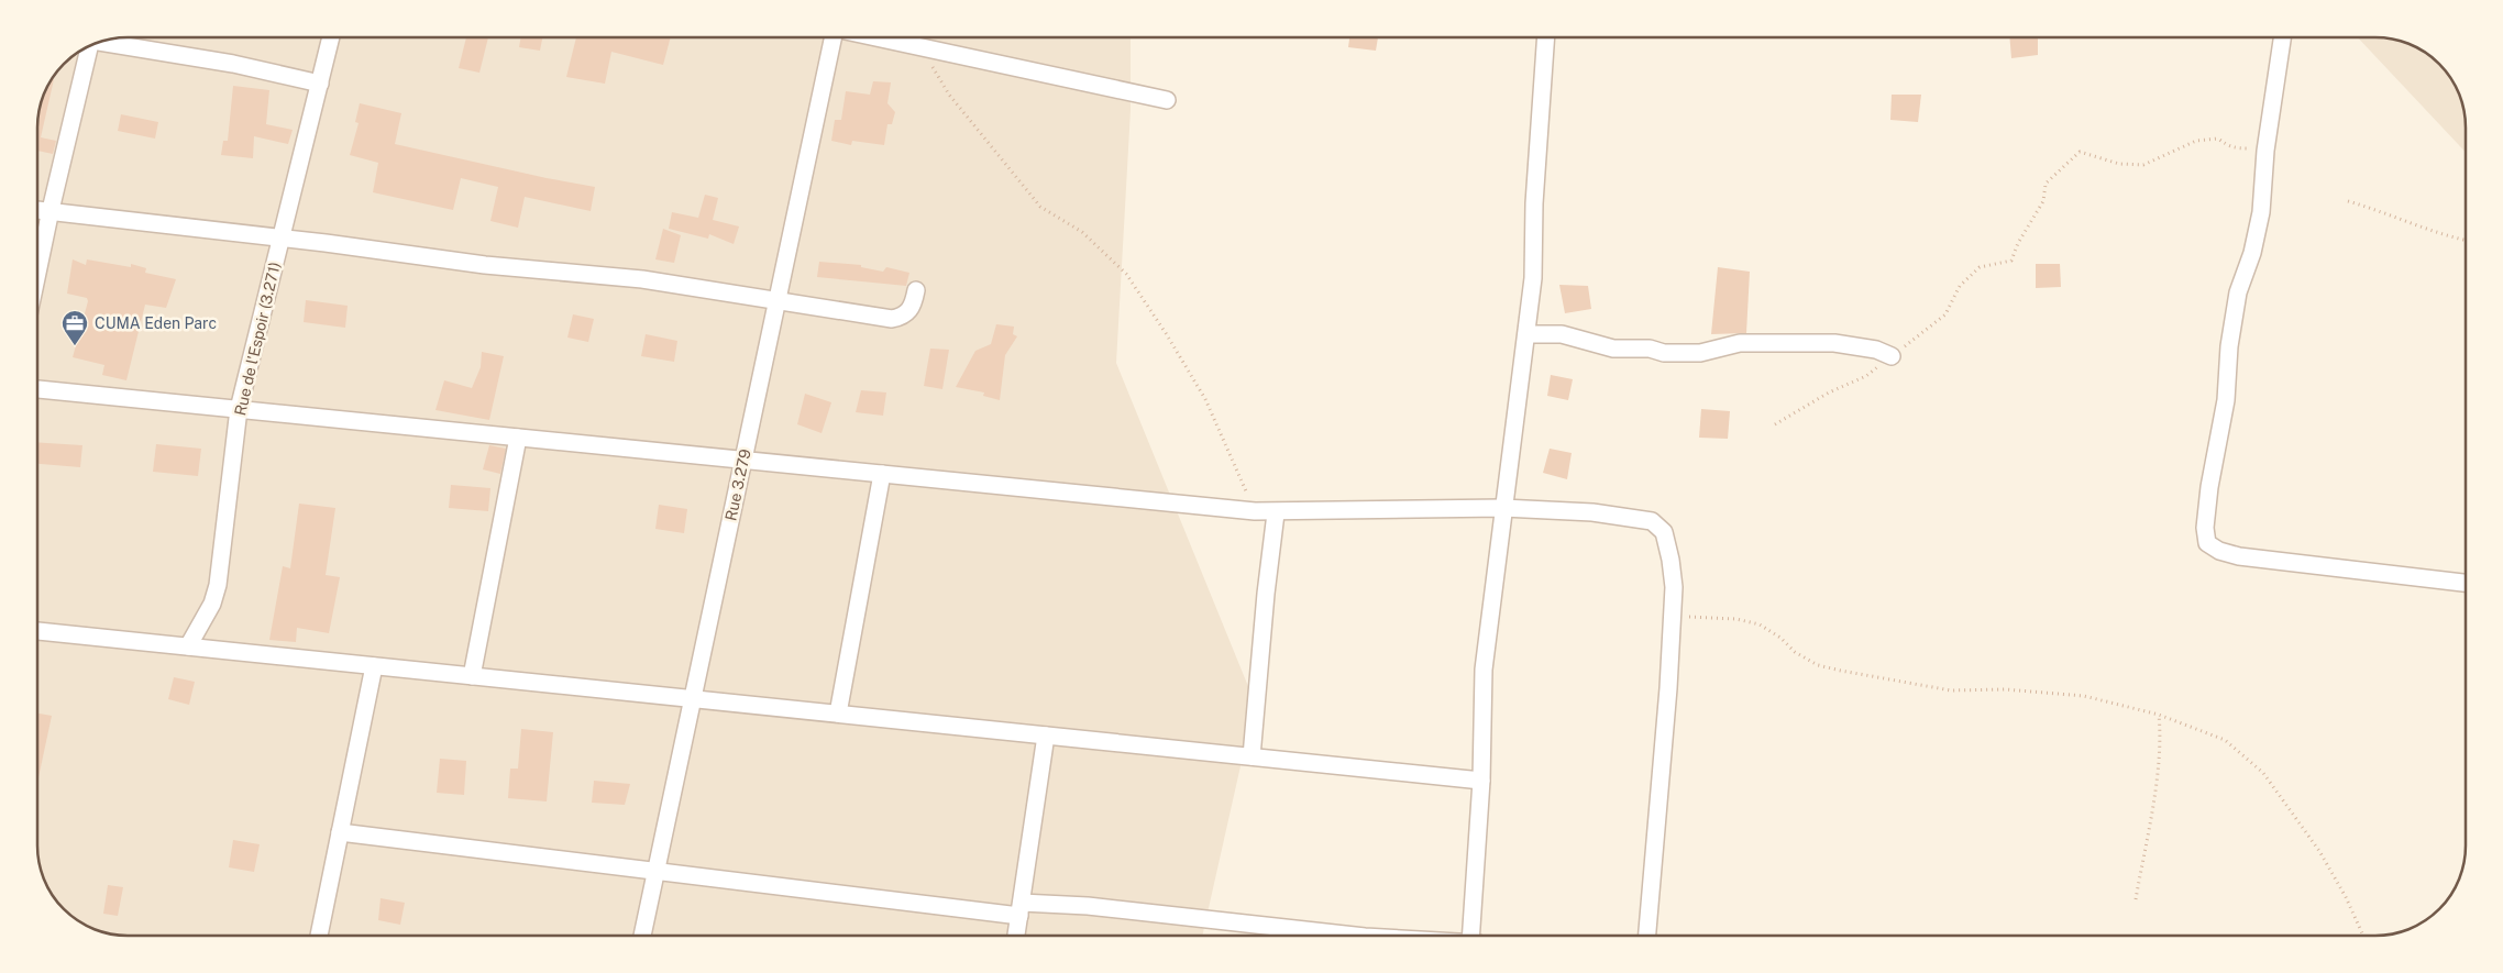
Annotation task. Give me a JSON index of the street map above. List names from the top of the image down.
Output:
{
  "streets": {
    "street": ["Rue de l'Espoir (3.271)", "Rue 3.279"]
  },
  "places": {
    "office": ["CUMA Eden Parc"]
  }
}
